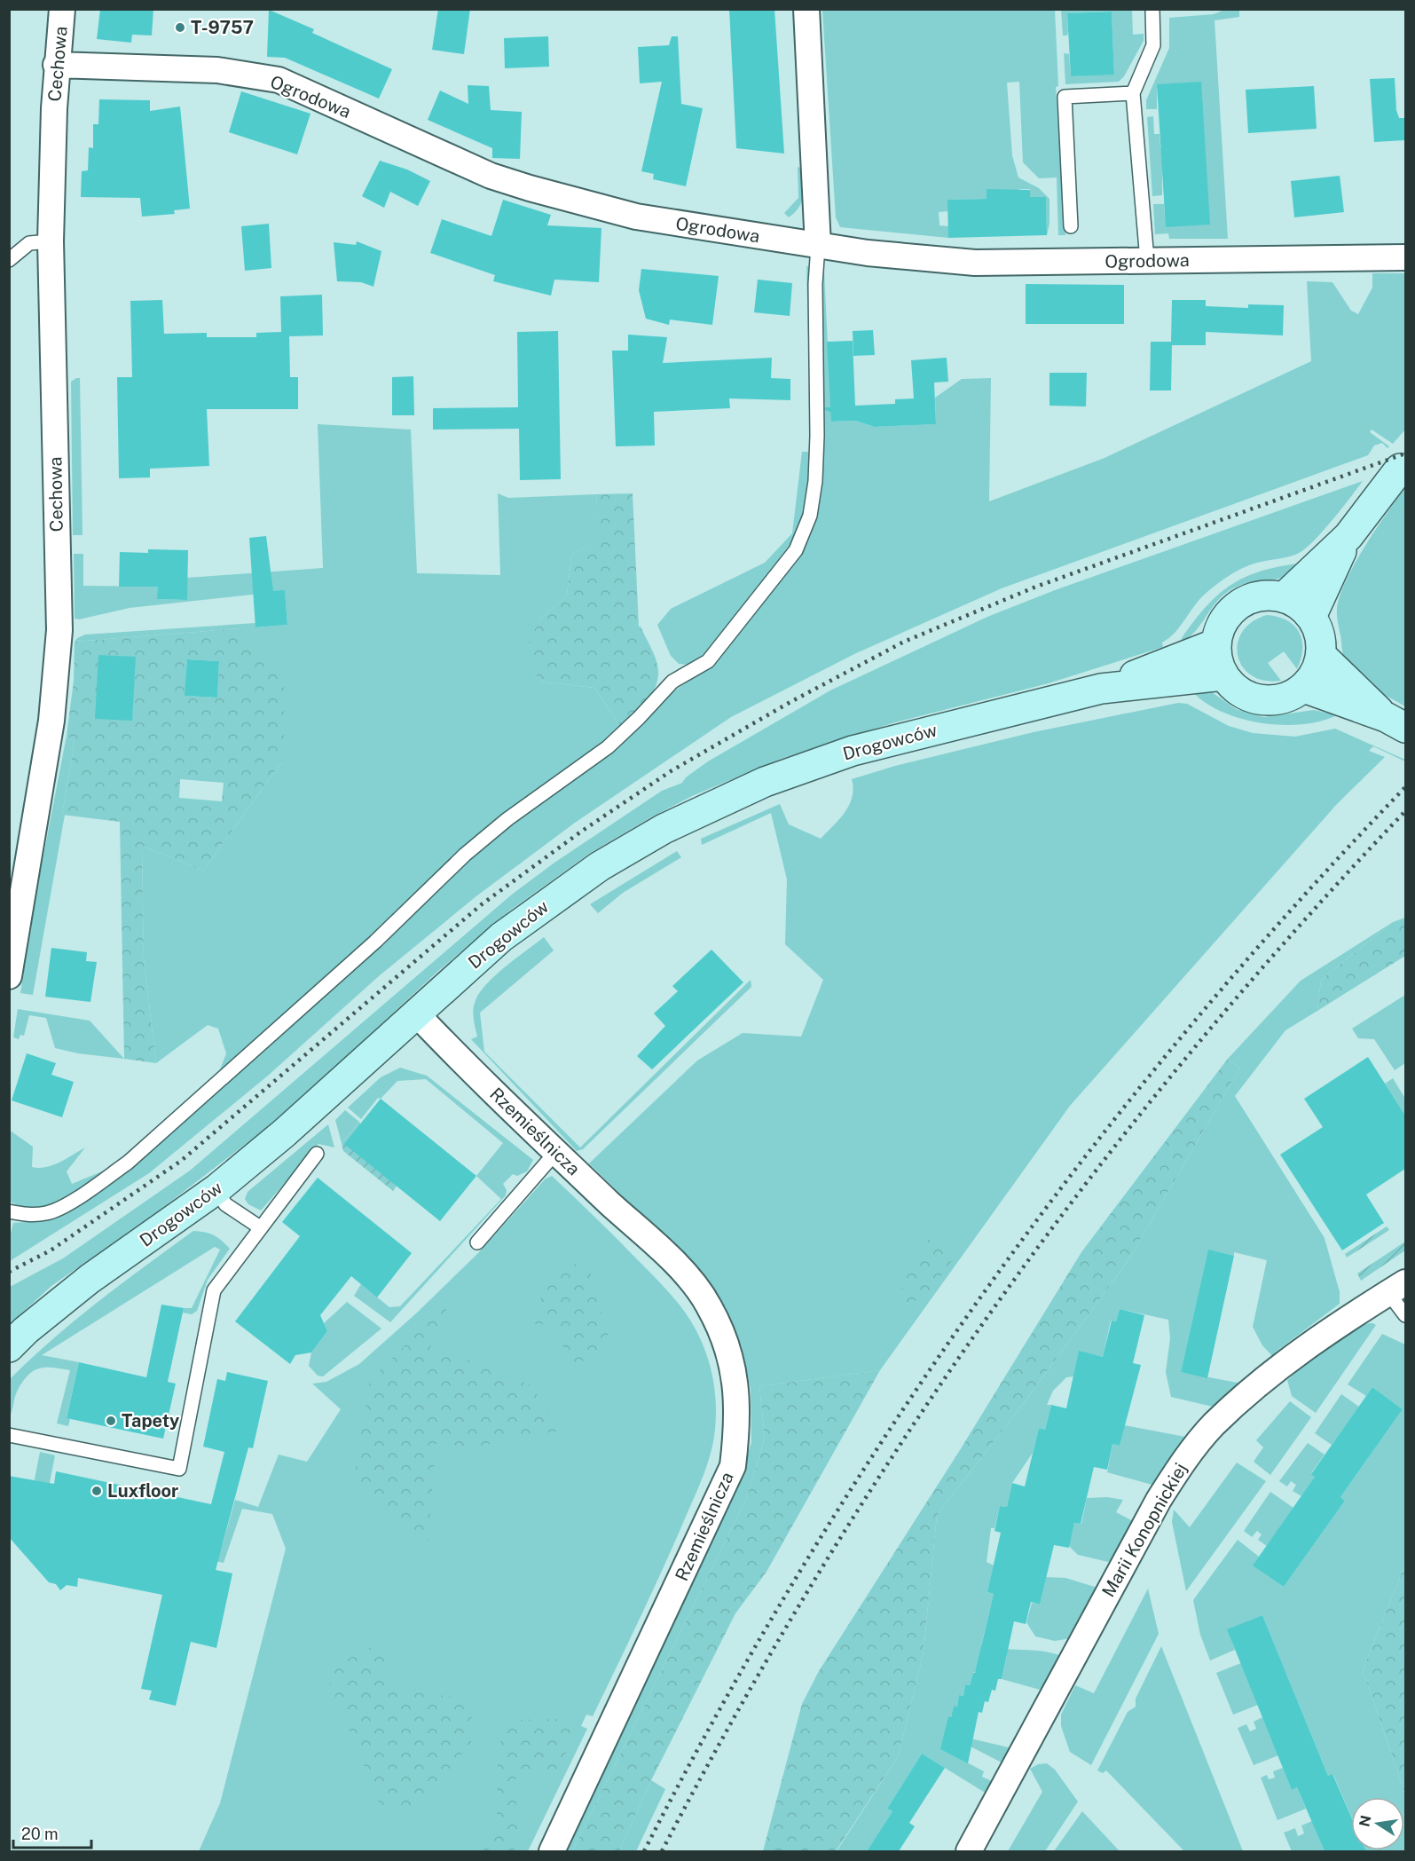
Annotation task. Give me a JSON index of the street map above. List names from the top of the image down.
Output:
{
  "streets": {
    "street": [
      "Cechowa",
      "Ogrodowa",
      "Drogowców",
      "Rzemieślnicza",
      "Marii Konopnickiej"
    ]
  },
  "crossings": [
    ["Cechowa", "Ogrodowa"],
    ["Drogowców", "Rzemieślnicza"]
  ],
  "places": ["T-9757", "Tapety", "Luxfloor"],
  "scale_bar": "20 m",
  "north": "left"
}
